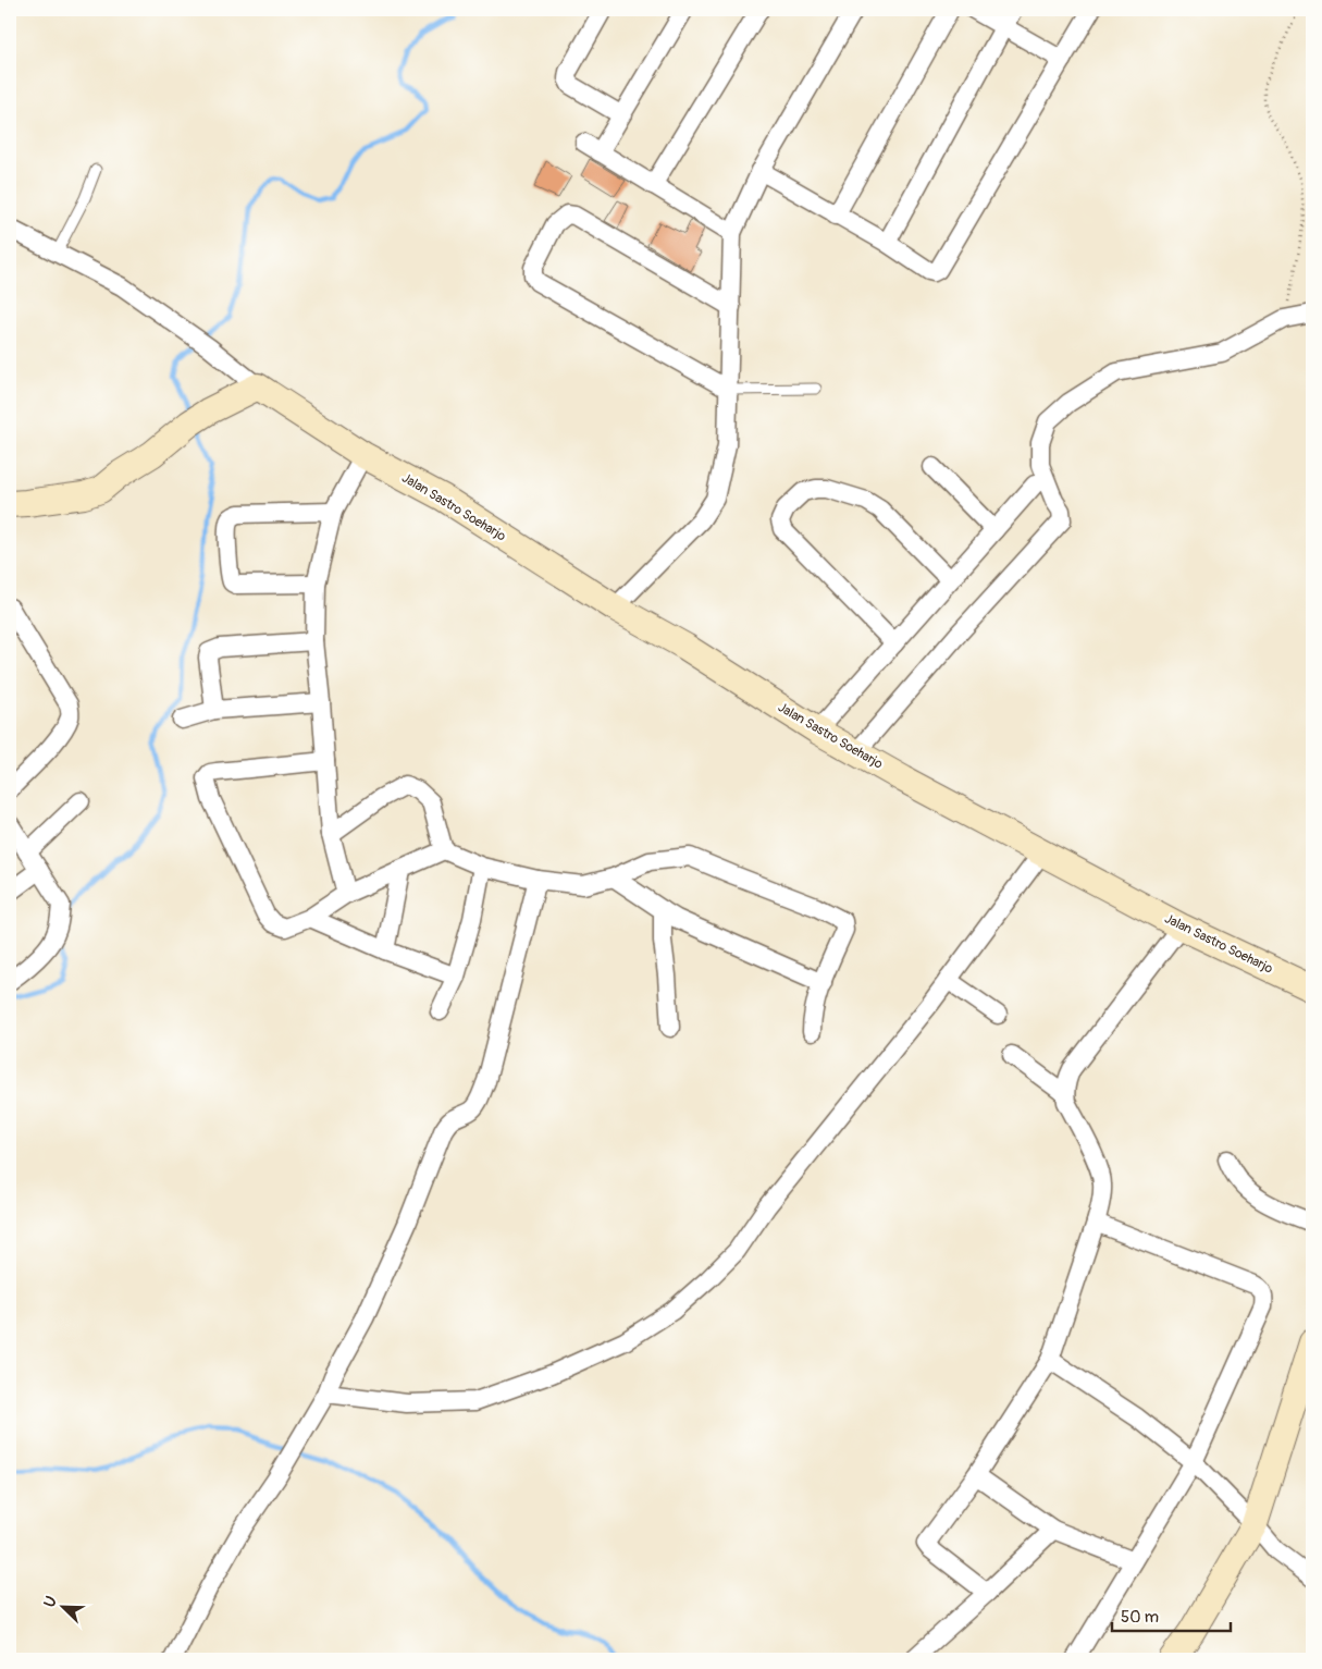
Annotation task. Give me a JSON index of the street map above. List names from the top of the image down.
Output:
{
  "streets": {
    "street": ["Jalan Sastro Soeharjo"]
  },
  "scale_bar": "50 m",
  "north": "top left"
}
